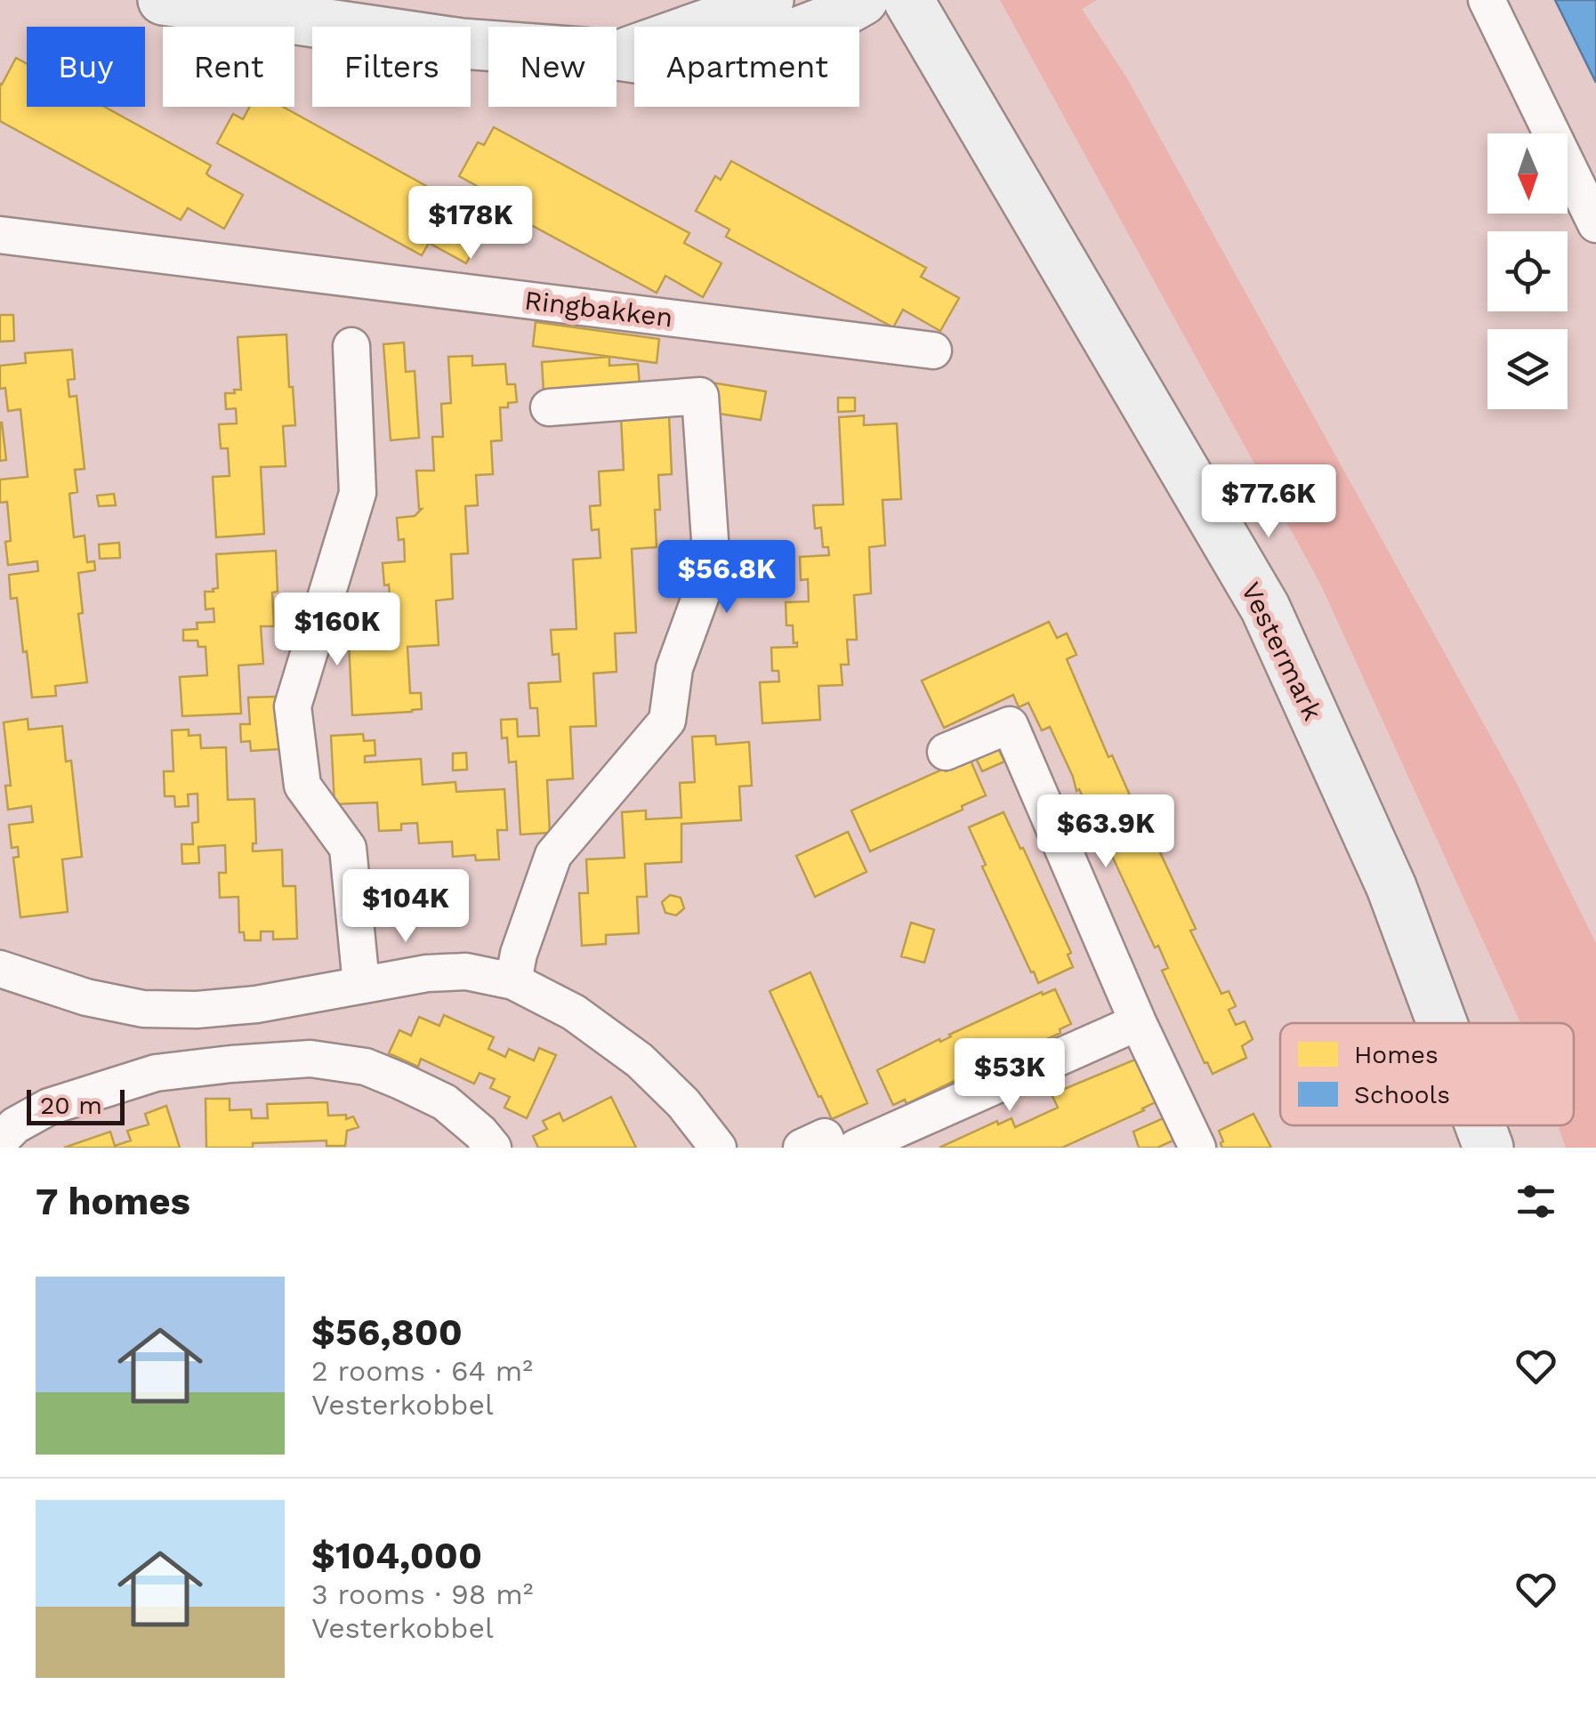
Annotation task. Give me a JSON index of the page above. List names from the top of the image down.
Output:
{
  "streets": {
    "street": ["Ringbakken", "Vestermark"]
  },
  "legend": ["Homes", "Schools"],
  "scale_bar": "20 m",
  "north": "bottom",
  "page": {
    "chip": [
      "Buy",
      "Rent",
      "Filters",
      "New",
      "Apartment"
    ],
    "price": [
      "$178K",
      "$77.6K",
      "$56.8K",
      "$160K",
      "$63.9K",
      "$104K",
      "$53K"
    ],
    "scale": "20 m",
    "heading": "7 homes",
    "list": [
      {
        "name": "$56,800",
        "note": "2 rooms · 64 m² · Vesterkobbel"
      },
      {
        "name": "$104,000",
        "note": "3 rooms · 98 m² · Vesterkobbel"
      }
    ]
  }
}
